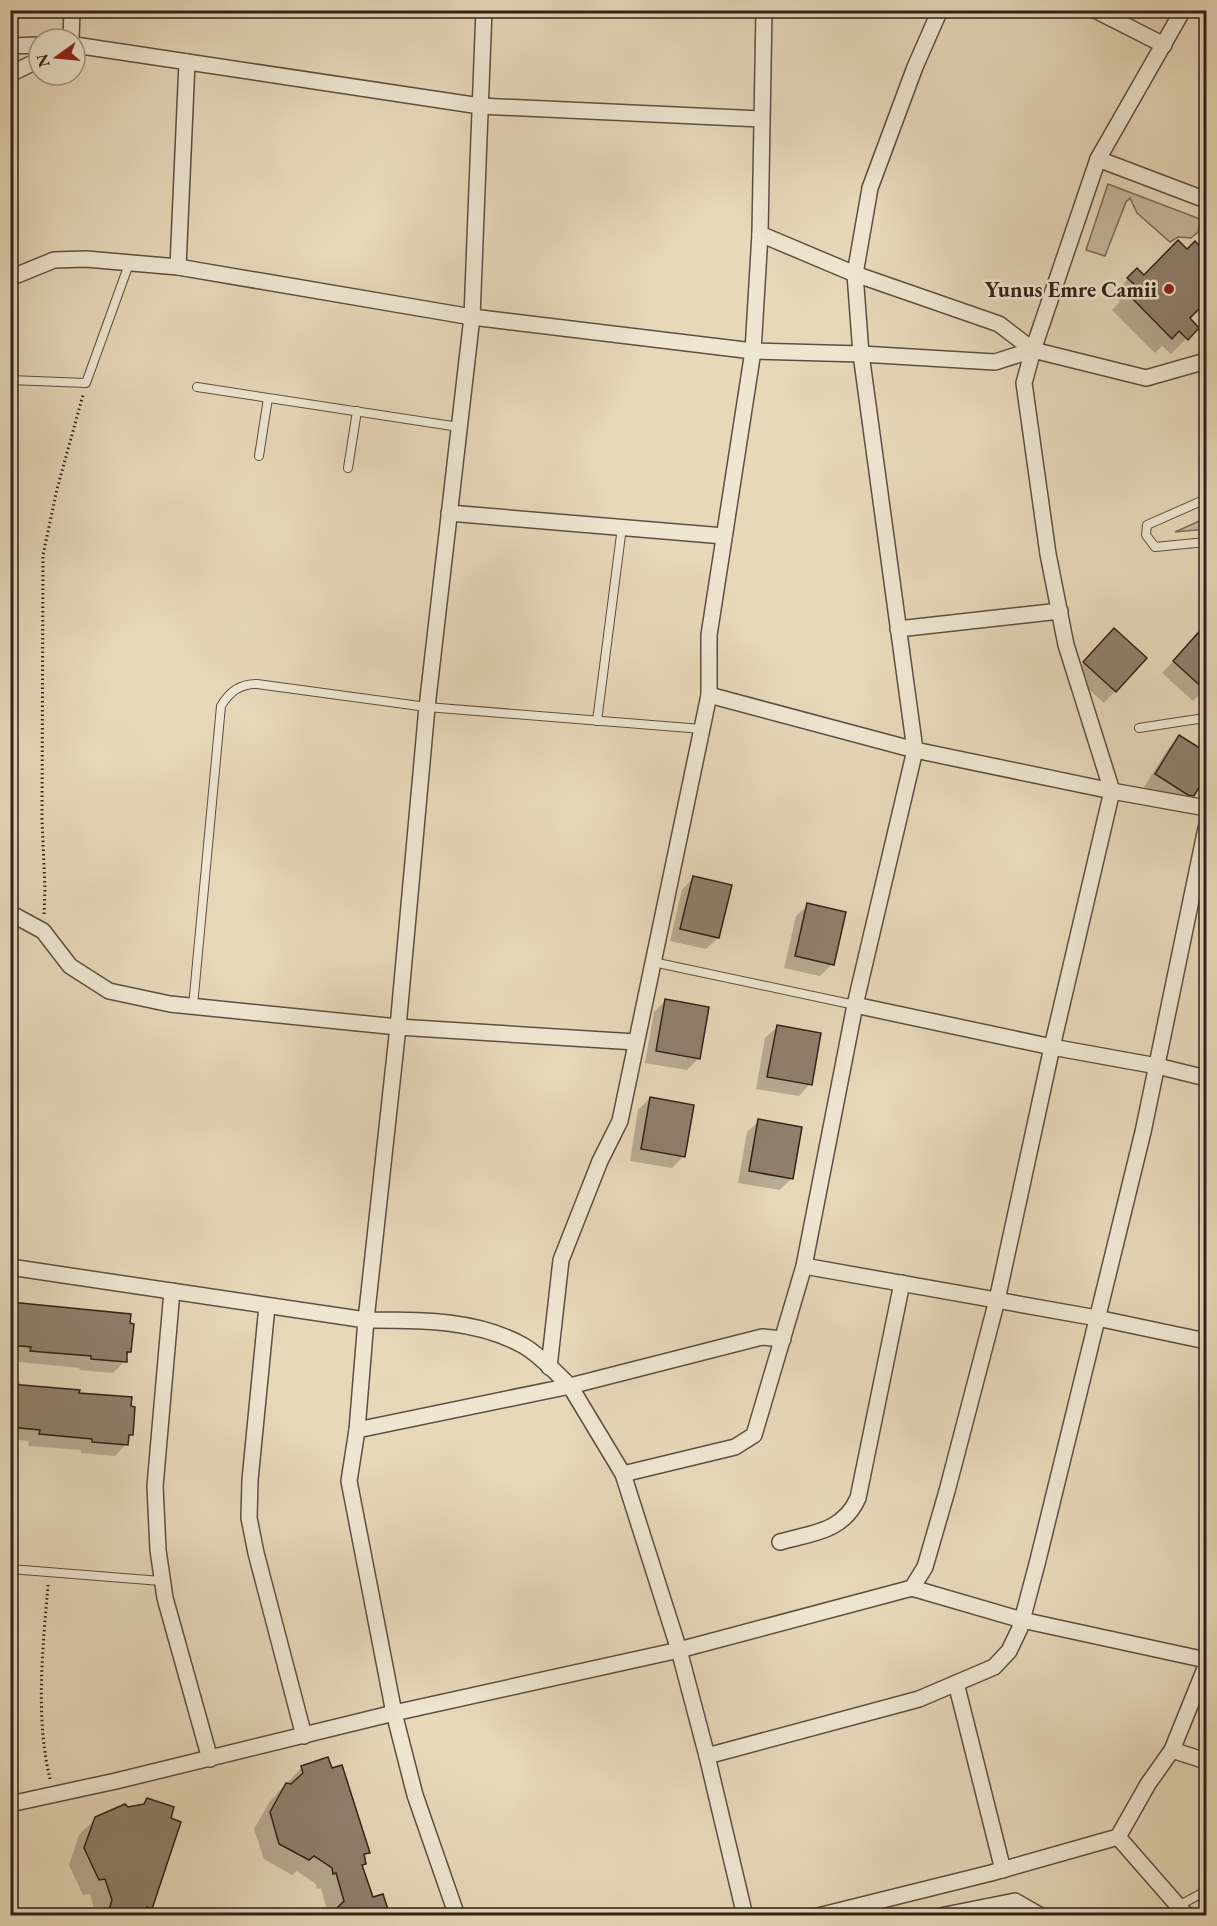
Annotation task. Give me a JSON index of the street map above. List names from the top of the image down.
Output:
{
  "places": ["Yunus Emre Camii"],
  "north": "left"
}
